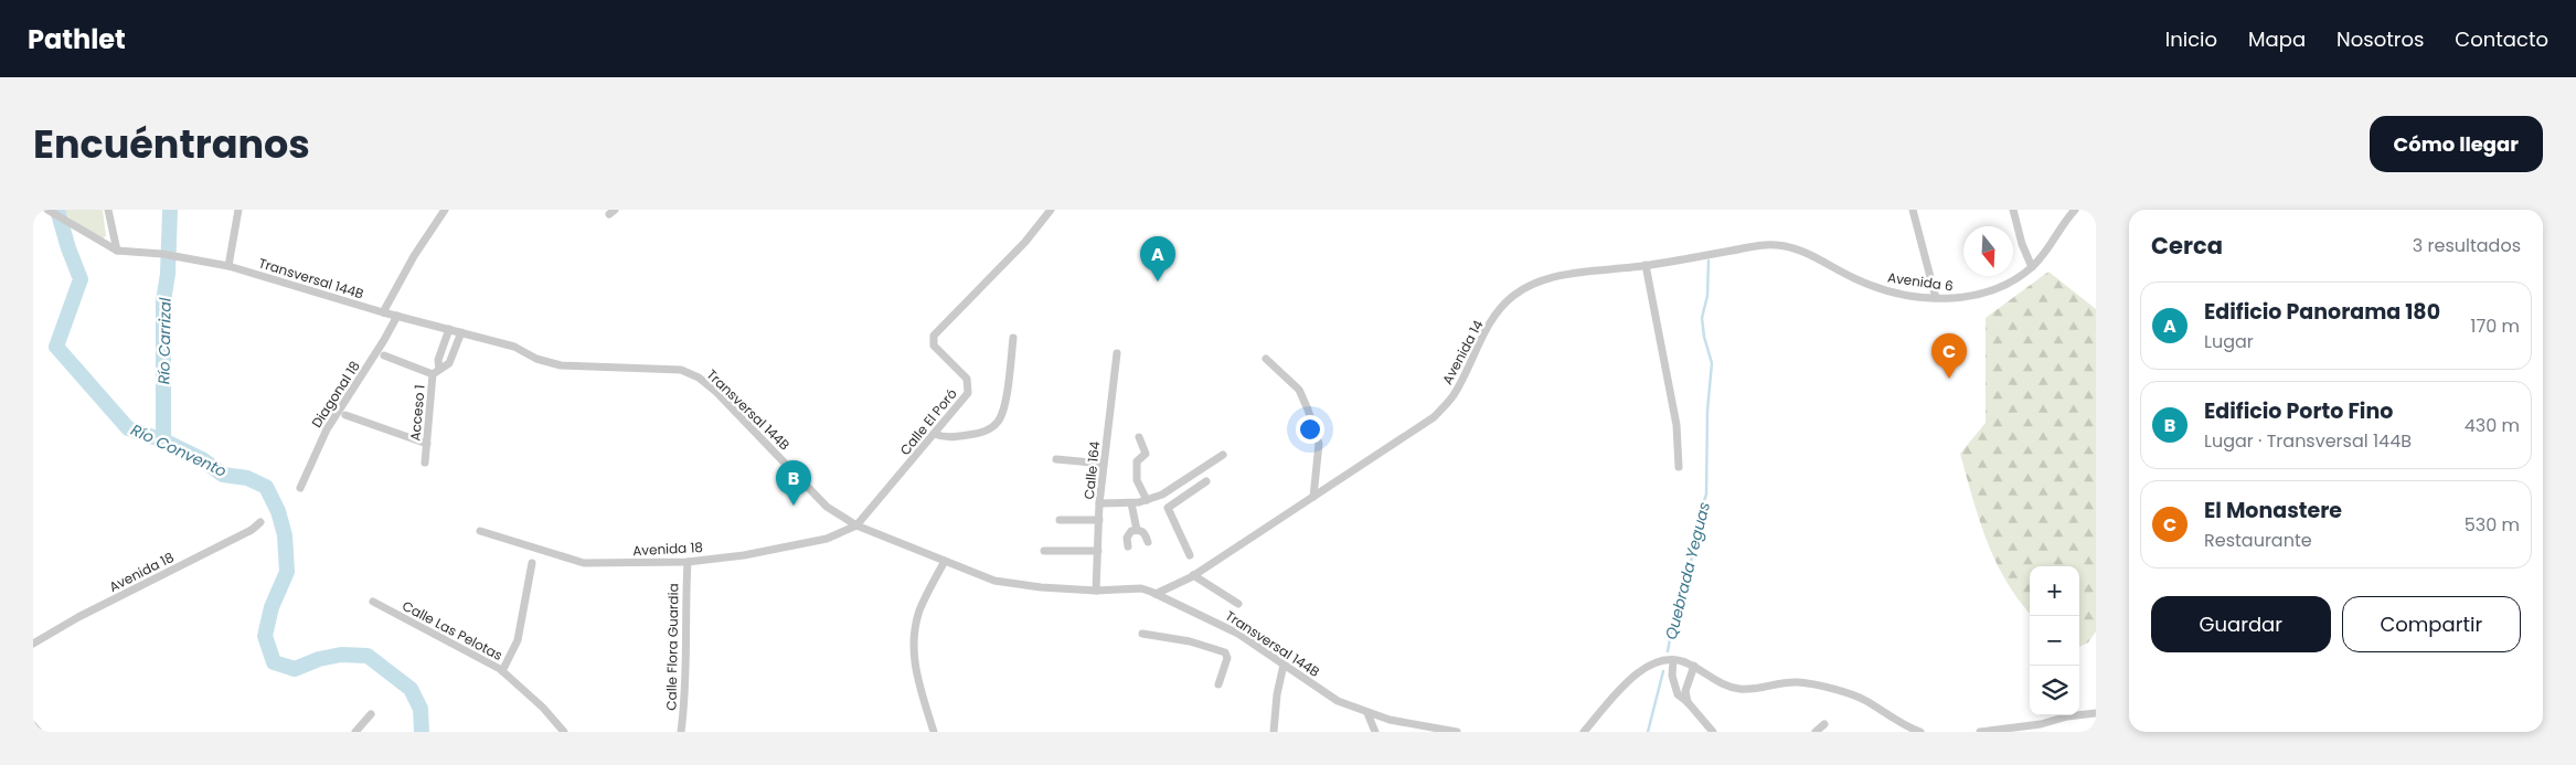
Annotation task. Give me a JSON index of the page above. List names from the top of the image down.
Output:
{
  "streets": {
    "street": [
      "Transversal 144B",
      "Avenida 6",
      "Avenida 14",
      "Diagonal 18",
      "Acceso 1",
      "Calle El Poró",
      "Calle 164",
      "Avenida 18",
      "Calle Las Pelotas",
      "Calle Flora Guardia"
    ]
  },
  "crossings": [
    ["Transversal 144B", "Avenida 14"],
    ["Transversal 144B", "Diagonal 18"],
    ["Transversal 144B", "Acceso 1"],
    ["Transversal 144B", "Calle El Poró"],
    ["Transversal 144B", "Calle 164"],
    ["Transversal 144B", "Avenida 18"],
    ["Avenida 6", "Avenida 14"],
    ["Calle El Poró", "Avenida 18"],
    ["Avenida 18", "Calle Flora Guardia"]
  ],
  "water": ["Río Carrizal", "Río Convento", "Quebrada Yeguas"],
  "north": "bottom",
  "page": {
    "header": "Pathlet",
    "nav": [
      "Inicio",
      "Mapa",
      "Nosotros",
      "Contacto"
    ],
    "title": "Encuéntranos",
    "buttons": [
      "Cómo llegar",
      ["Guardar", "Compartir"]
    ],
    "heading": ["Cerca", "3 resultados"],
    "pins": ["A", "C", "B"],
    "list": [
      {
        "mark": "A",
        "name": "Edificio Panorama 180",
        "note": "Lugar",
        "value": "170 m"
      },
      {
        "mark": "B",
        "name": "Edificio Porto Fino",
        "note": "Lugar · Transversal 144B",
        "value": "430 m"
      },
      {
        "mark": "C",
        "name": "El Monastere",
        "note": "Restaurante",
        "value": "530 m"
      }
    ],
    "map_buttons": ["+", "−"]
  }
}
